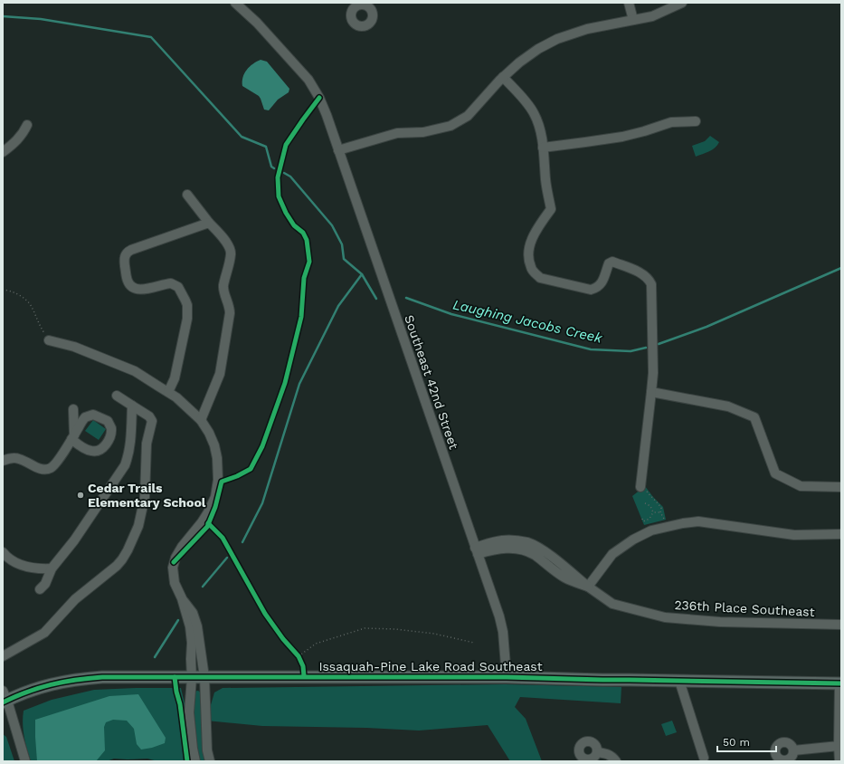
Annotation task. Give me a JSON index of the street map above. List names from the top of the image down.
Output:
{
  "streets": {
    "main road": ["Issaquah-Pine Lake Road Southeast"],
    "street": ["Southeast 42nd Street", "236th Place Southeast"]
  },
  "crossings": [
    ["Southeast 42nd Street", "236th Place Southeast"],
    ["Southeast 42nd Street", "Issaquah-Pine Lake Road Southeast"]
  ],
  "water": ["Laughing Jacobs Creek"],
  "places": ["Cedar Trails Elementary School"],
  "scale_bar": "50 m"
}
